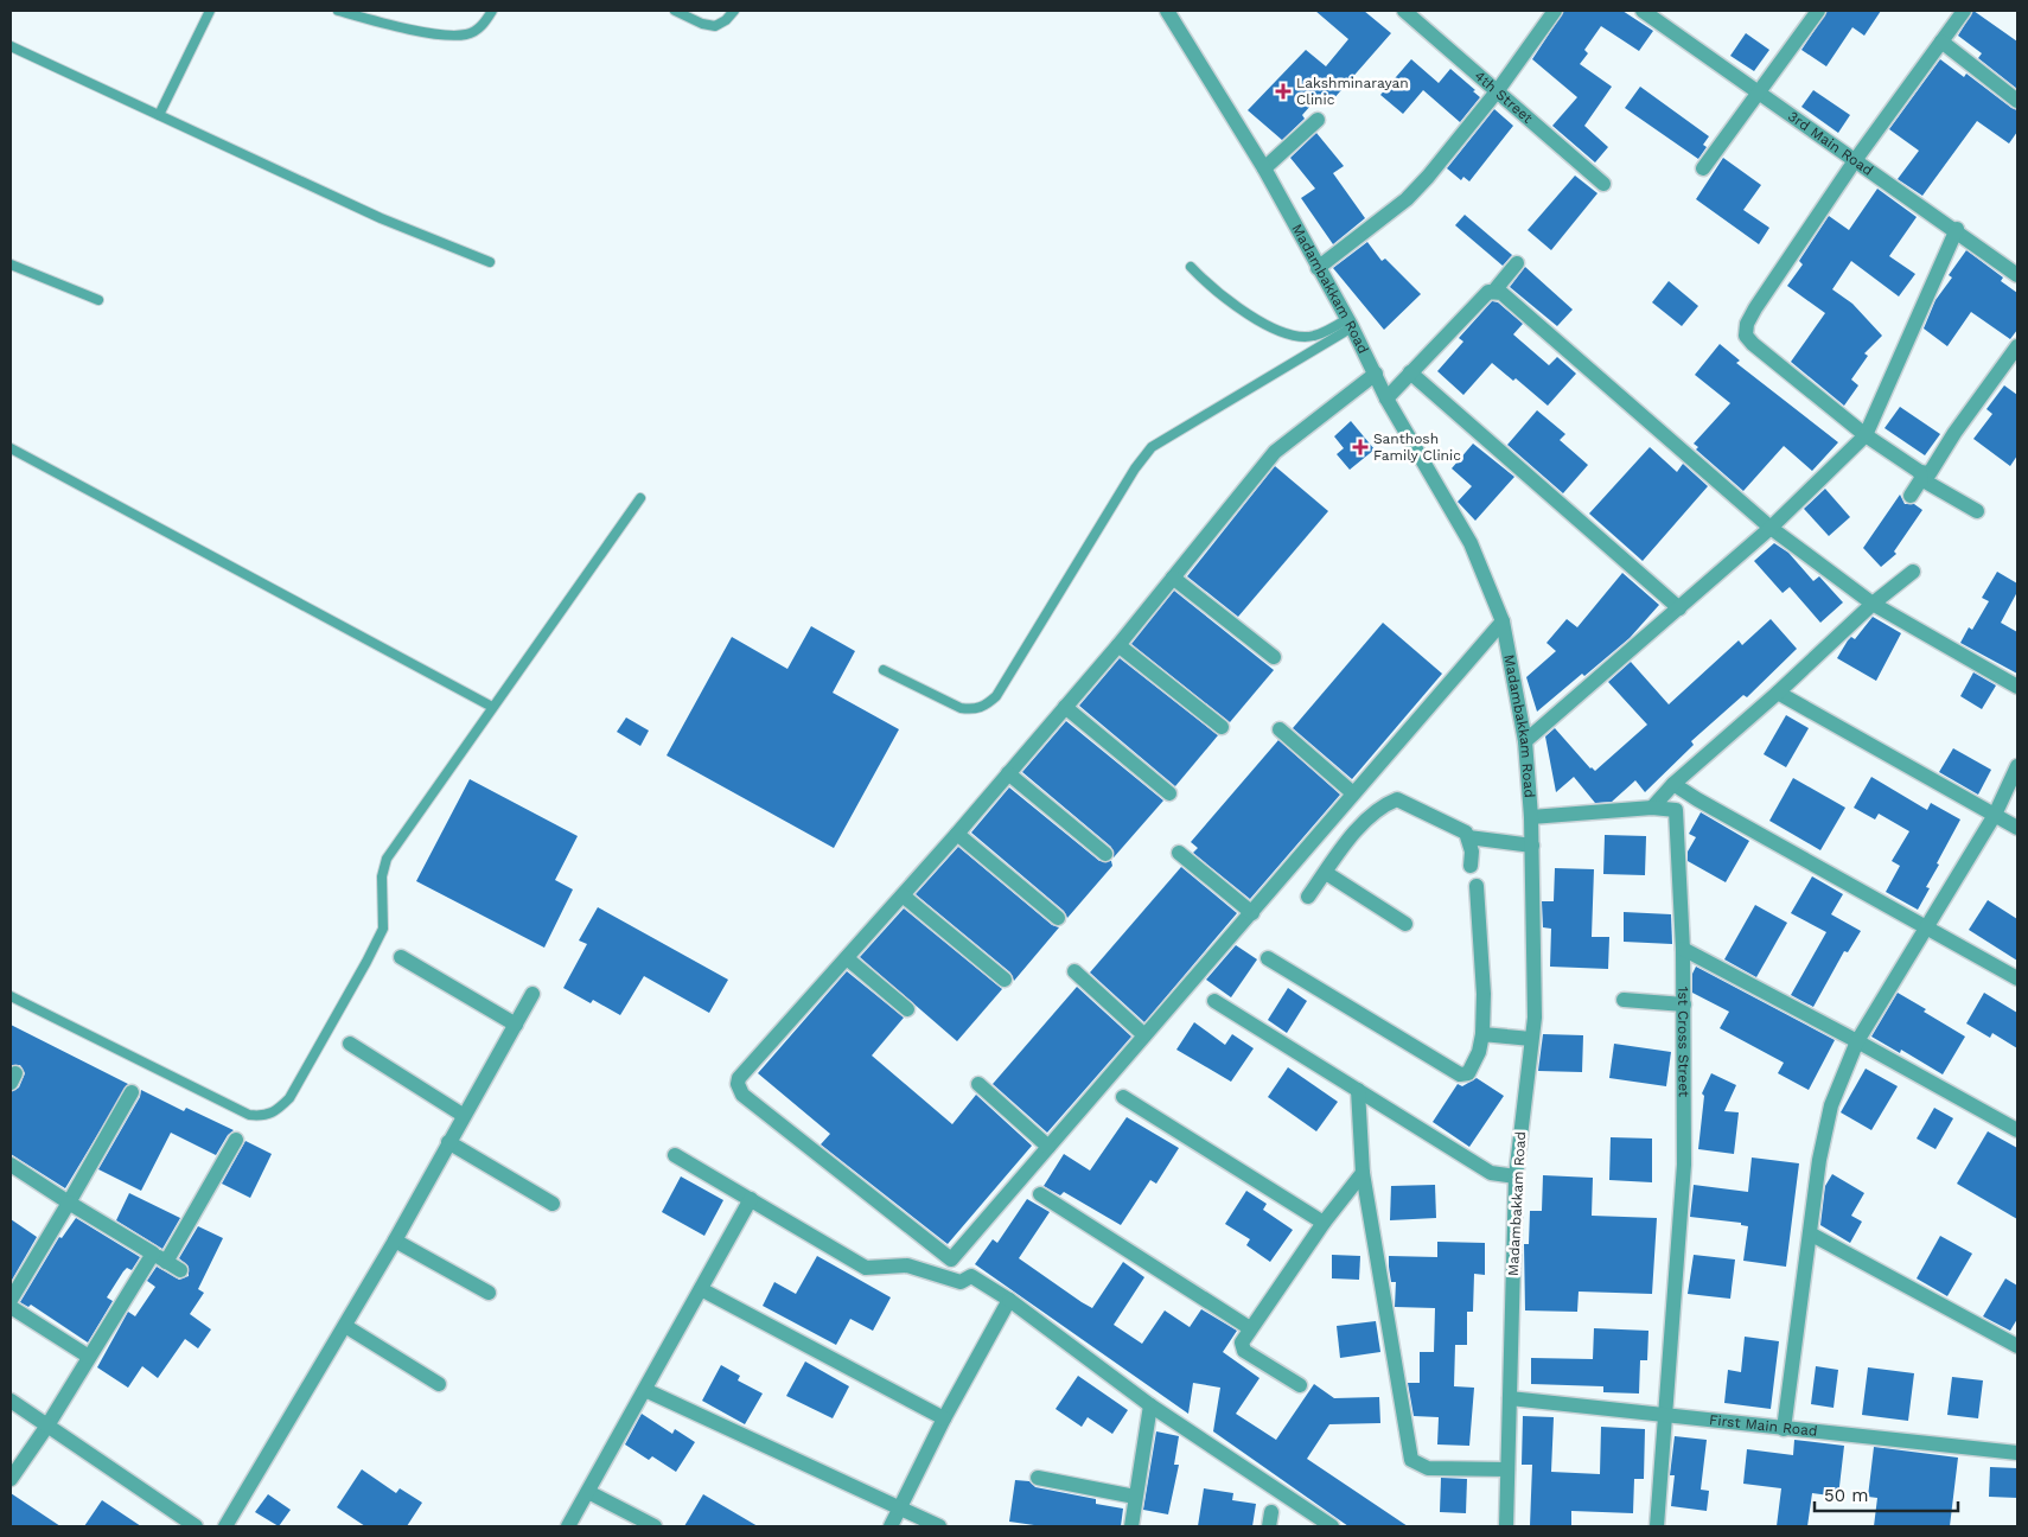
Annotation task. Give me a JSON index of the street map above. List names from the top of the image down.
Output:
{
  "streets": {
    "street": [
      "4th Street",
      "3rd Main Road",
      "Madambakkam Road",
      "1st Cross Street",
      "First Main Road"
    ]
  },
  "crossings": [
    ["Madambakkam Road", "First Main Road"],
    ["1st Cross Street", "First Main Road"]
  ],
  "places": {
    "health": ["Lakshminarayan Clinic", "Santhosh Family Clinic"]
  },
  "scale_bar": "50 m"
}
